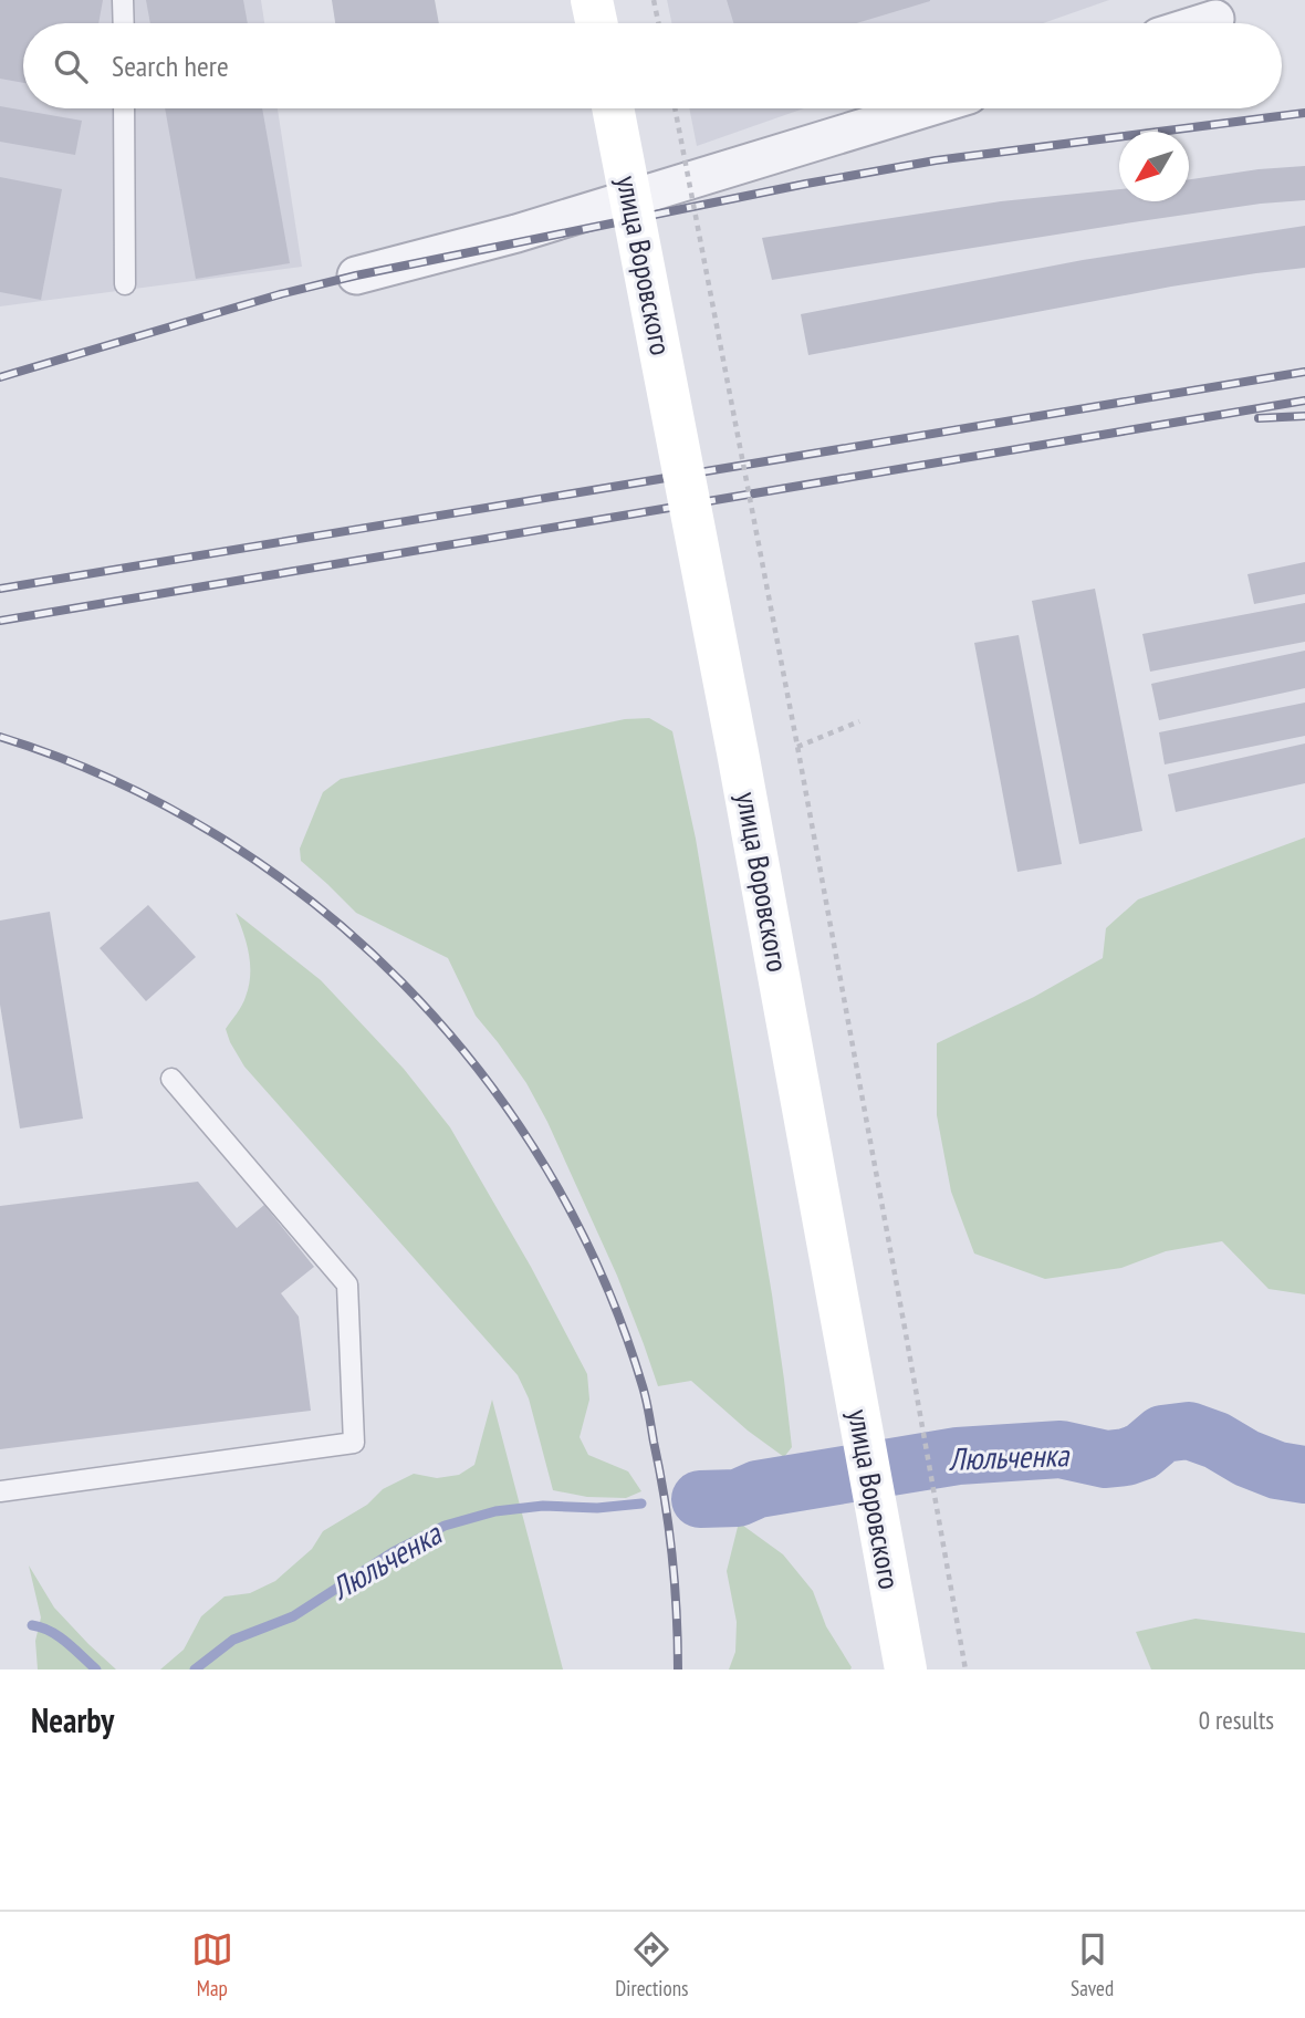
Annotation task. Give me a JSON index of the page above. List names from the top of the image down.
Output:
{
  "streets": {
    "main road": ["улица Воровского"]
  },
  "water": ["Люльченка"],
  "north": "bottom left",
  "page": {
    "search": "Search here",
    "heading": ["Nearby", "0 results"],
    "nav": ["Map", "Directions", "Saved"]
  }
}
